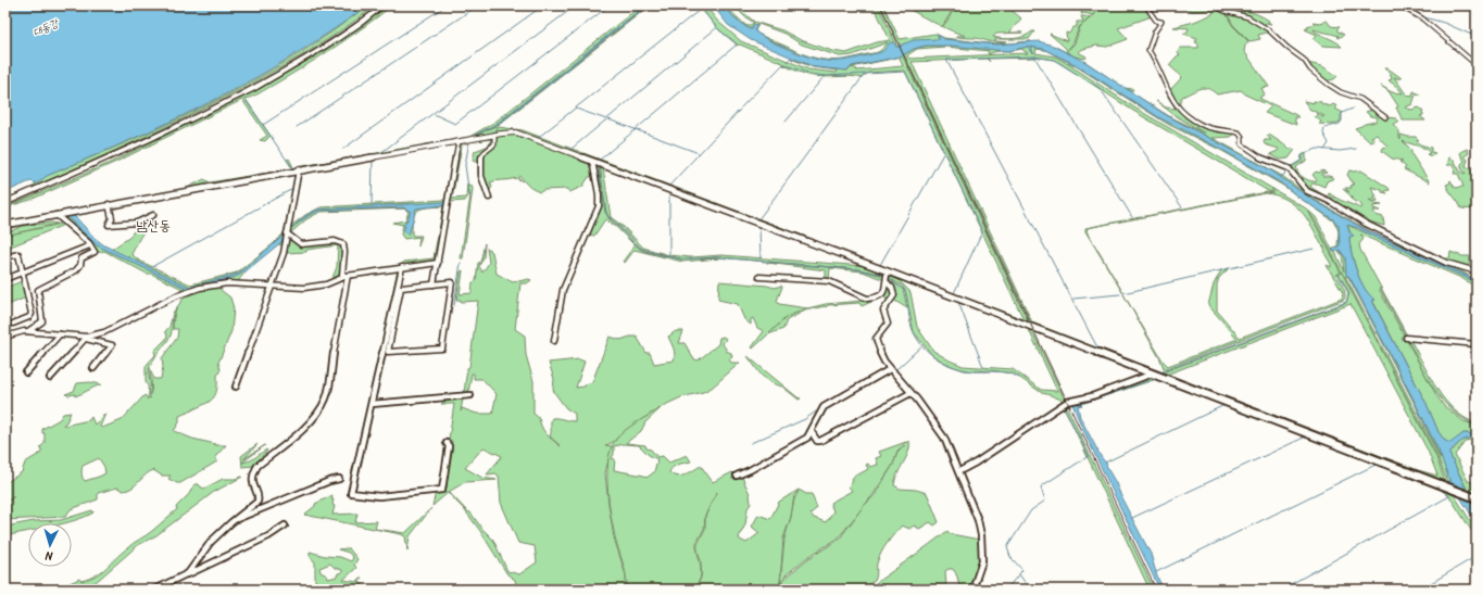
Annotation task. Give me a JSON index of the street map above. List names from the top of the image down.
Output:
{
  "districts": ["남산동"],
  "water": ["대동강"],
  "north": "bottom"
}
